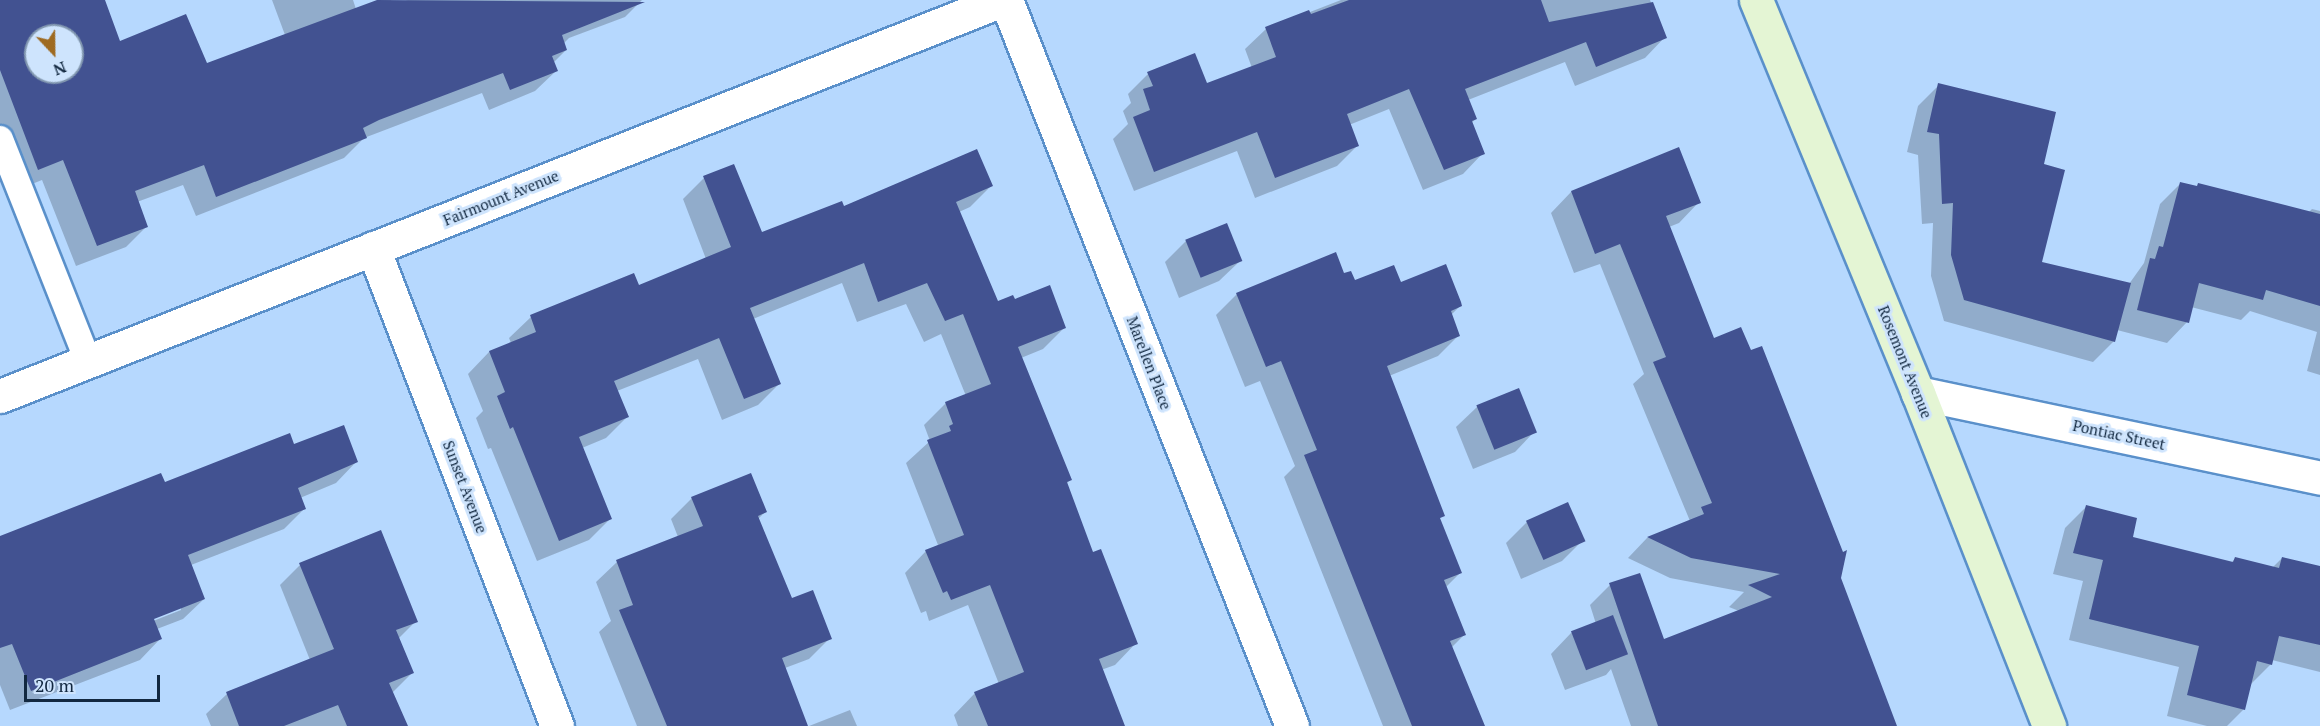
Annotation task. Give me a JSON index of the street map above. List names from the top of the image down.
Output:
{
  "streets": {
    "street": [
      "Fairmount Avenue",
      "Rosemont Avenue",
      "Marellen Place",
      "Pontiac Street",
      "Sunset Avenue"
    ]
  },
  "crossings": [
    ["Fairmount Avenue", "Sunset Avenue"],
    ["Rosemont Avenue", "Pontiac Street"]
  ],
  "scale_bar": "20 m",
  "north": "bottom"
}
